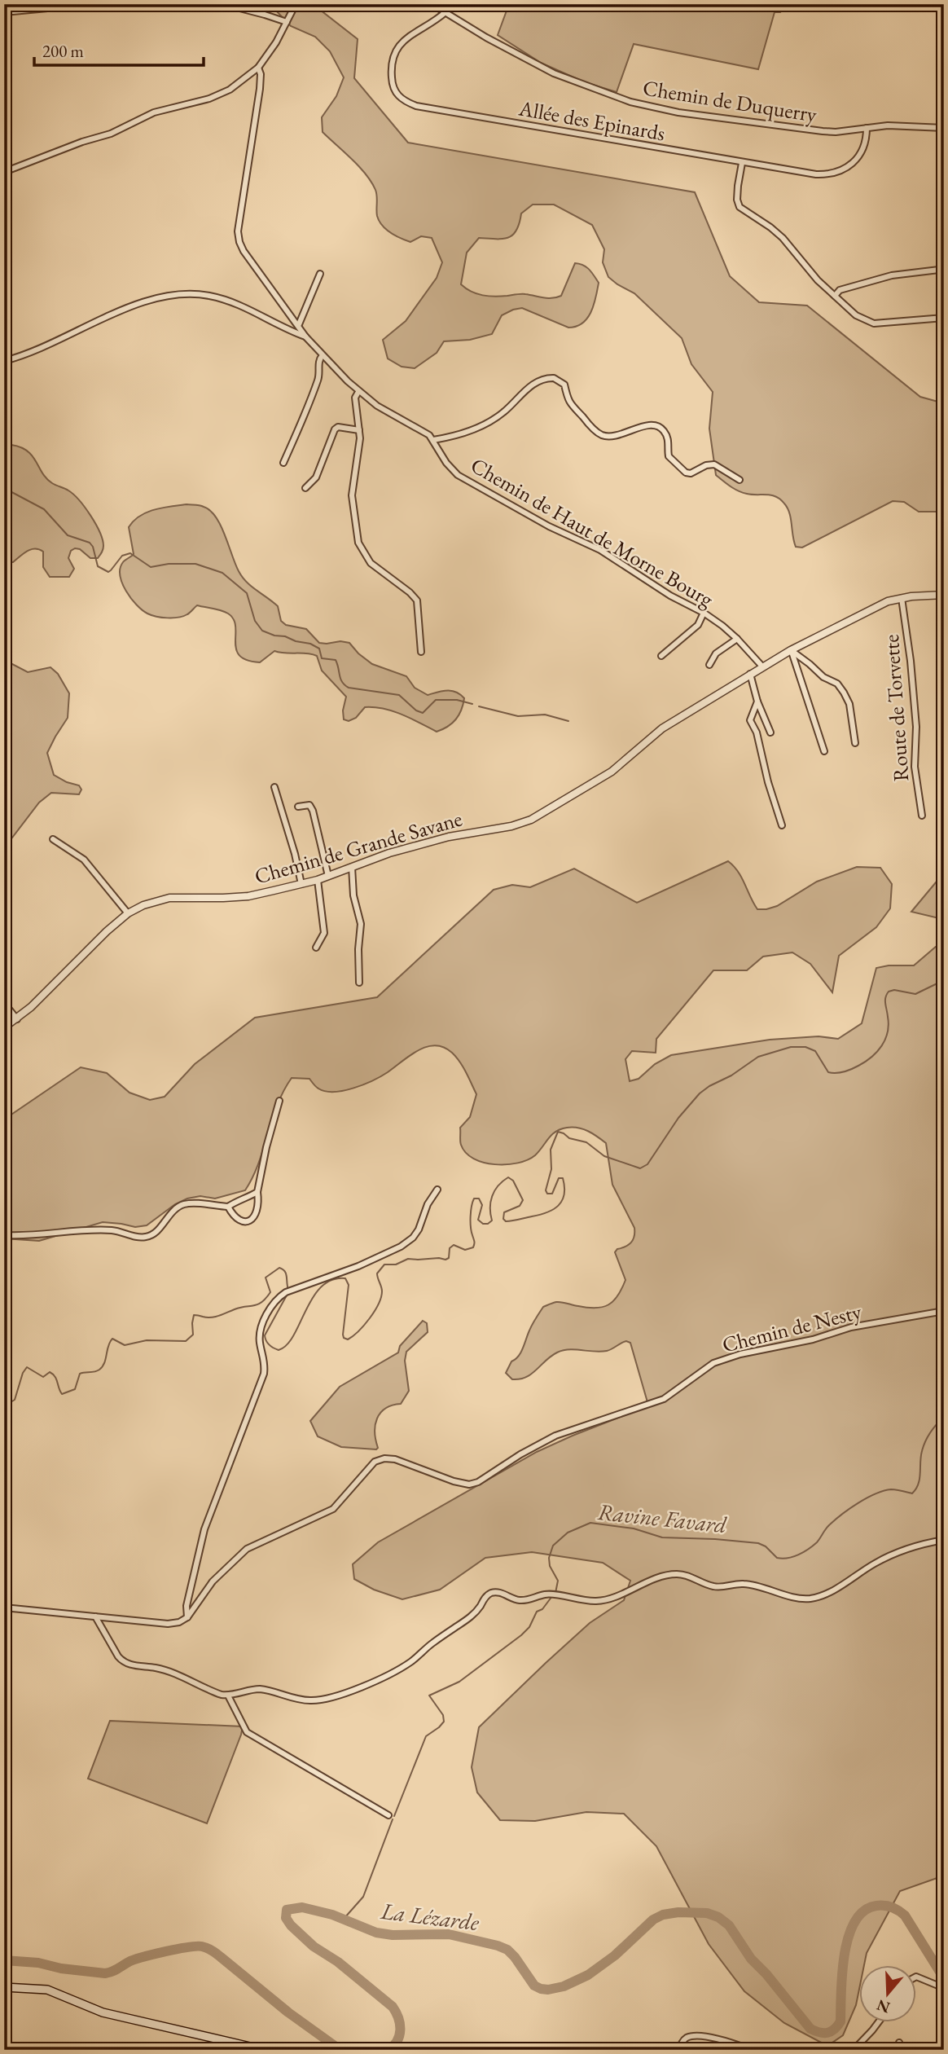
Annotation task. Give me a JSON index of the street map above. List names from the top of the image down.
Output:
{
  "streets": {
    "street": [
      "Chemin de Duquerry",
      "Allée des Epinards",
      "Chemin de Haut de Morne Bourg",
      "Route de Torvette",
      "Chemin de Grande Savane",
      "Chemin de Nesty"
    ]
  },
  "crossings": [
    ["Chemin de Duquerry", "Allée des Epinards"],
    ["Chemin de Haut de Morne Bourg", "Chemin de Grande Savane"],
    ["Route de Torvette", "Chemin de Grande Savane"]
  ],
  "water": ["Ravine Favard", "La Lézarde"],
  "scale_bar": "200 m",
  "north": "bottom"
}
